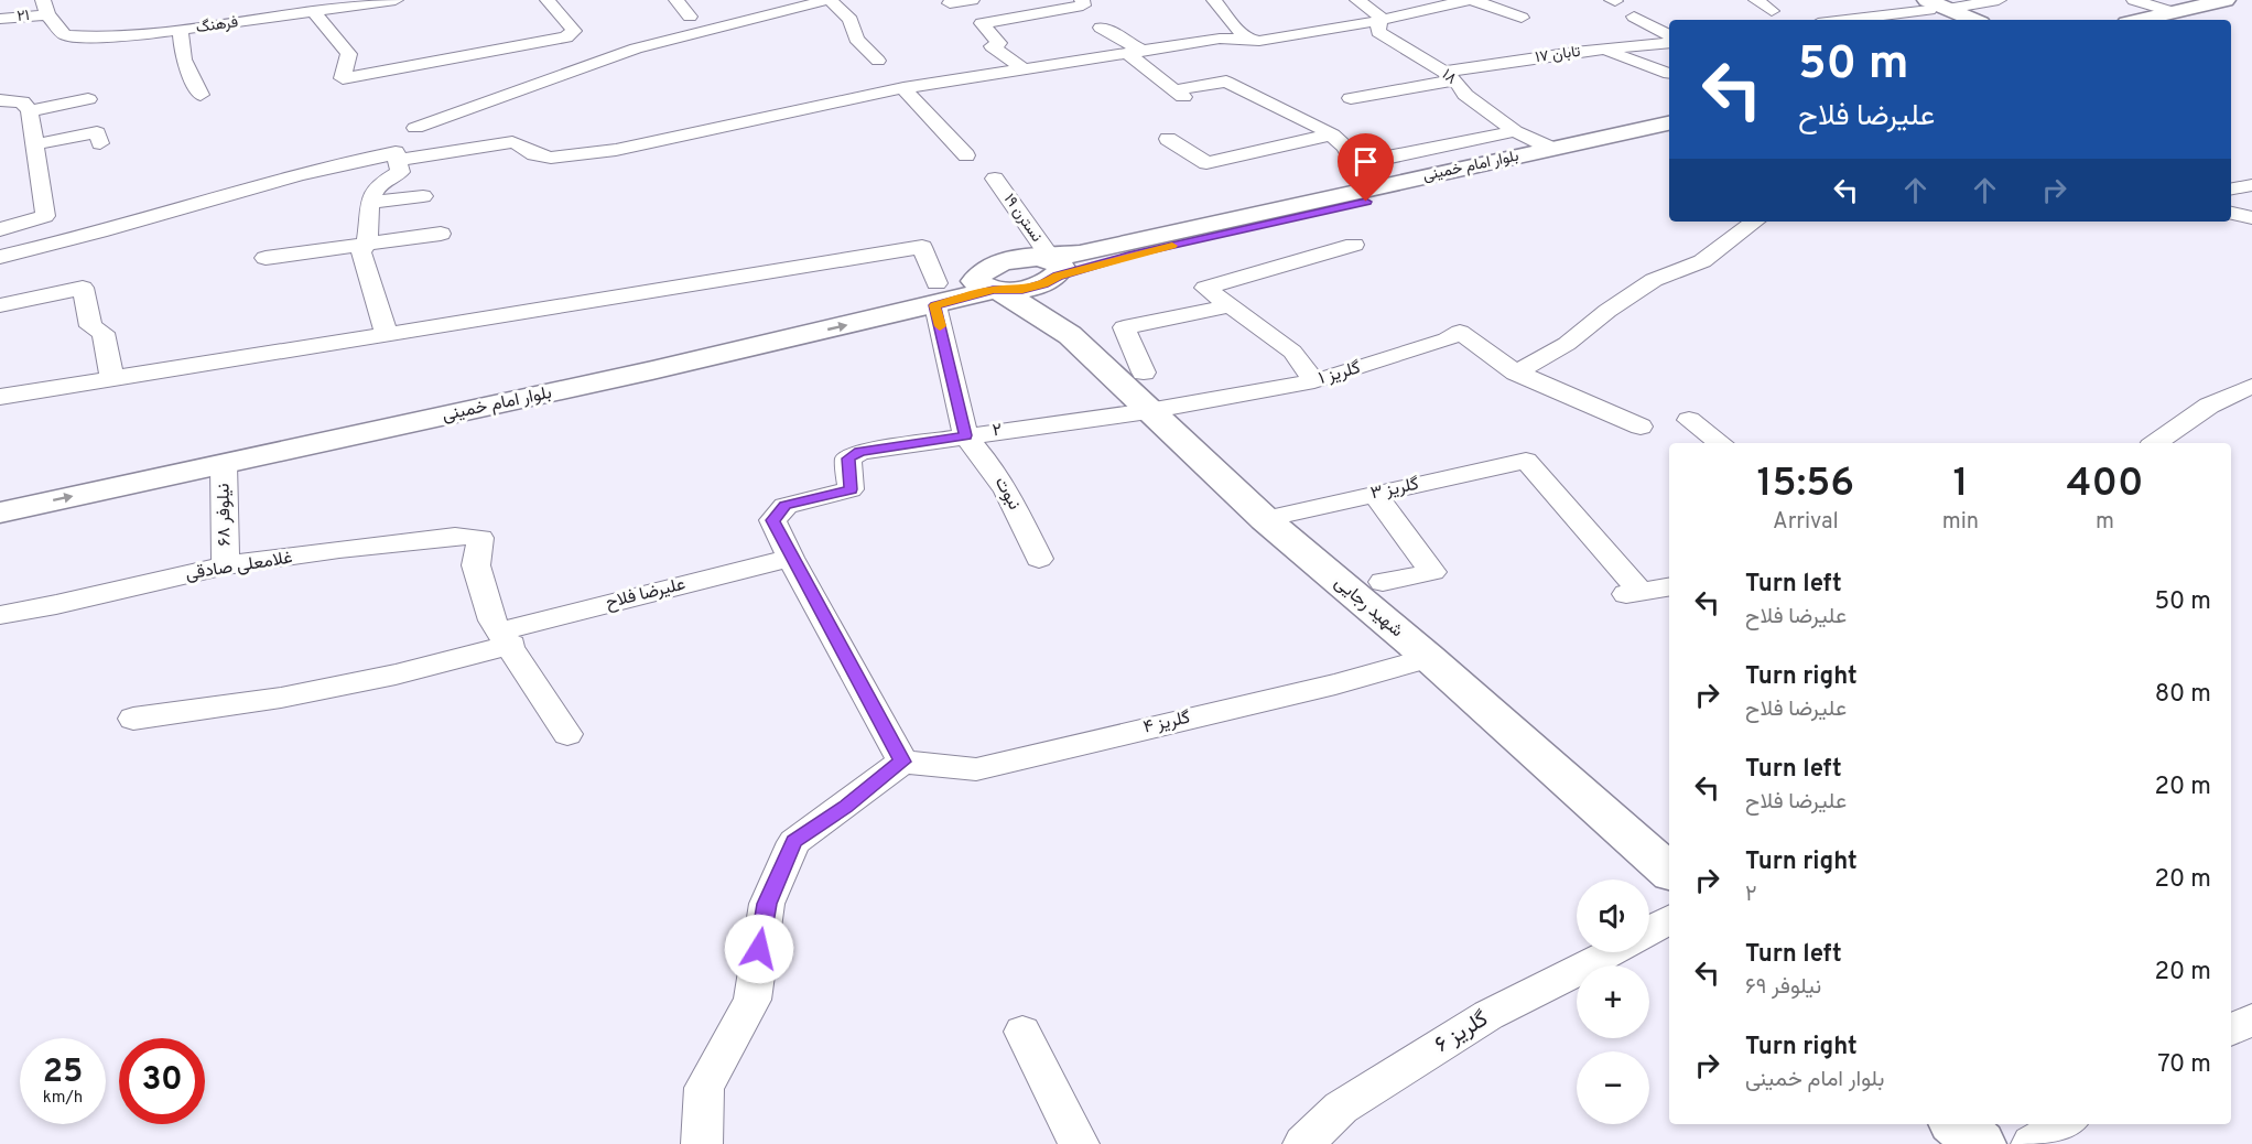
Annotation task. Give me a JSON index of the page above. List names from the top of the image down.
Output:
{
  "streets": {
    "main road": ["بلوار امام خمینی", "شهید رجایی"],
    "street": [
      "۲۱",
      "فرهنگ",
      "تابان ۱۷",
      "۱۸",
      "نسترن ۱۹",
      "گلریز ۱",
      "۲",
      "گلریز ۳",
      "نبوت",
      "نیلوفر ۶۸",
      "غلامعلی صادقی",
      "علیرضا فلاح",
      "گلریز ۴",
      "گلریز ۶"
    ]
  },
  "crossings": [
    ["۲۱", "فرهنگ"],
    ["تابان ۱۷", "۱۸"],
    ["۱۸", "بلوار امام خمینی"],
    ["بلوار امام خمینی", "نسترن ۱۹"],
    ["بلوار امام خمینی", "نیلوفر ۶۸"],
    ["بلوار امام خمینی", "شهید رجایی"],
    ["گلریز ۱", "۲"],
    ["گلریز ۱", "شهید رجایی"],
    ["۲", "نبوت"],
    ["۲", "علیرضا فلاح"],
    ["۲", "شهید رجایی"],
    ["گلریز ۳", "شهید رجایی"],
    ["نیلوفر ۶۸", "غلامعلی صادقی"],
    ["غلامعلی صادقی", "علیرضا فلاح"],
    ["شهید رجایی", "گلریز ۴"]
  ],
  "page": {
    "turn": ["50 m", "علیرضا فلاح"],
    "eta": [
      "15:56",
      "Arrival",
      "1",
      "min",
      "400",
      "m"
    ],
    "list": [
      {
        "name": "Turn left",
        "note": "علیرضا فلاح",
        "value": "50 m"
      },
      {
        "name": "Turn right",
        "note": "علیرضا فلاح",
        "value": "80 m"
      },
      {
        "name": "Turn left",
        "note": "علیرضا فلاح",
        "value": "20 m"
      },
      {
        "name": "Turn right",
        "note": "۲",
        "value": "20 m"
      },
      {
        "name": "Turn left",
        "note": "نیلوفر ۶۹",
        "value": "20 m"
      },
      {
        "name": "Turn right",
        "note": "بلوار امام خمینی",
        "value": "70 m"
      }
    ],
    "map_buttons": ["+", "−"],
    "speed": "25 km/h",
    "limit": "30"
  }
}
